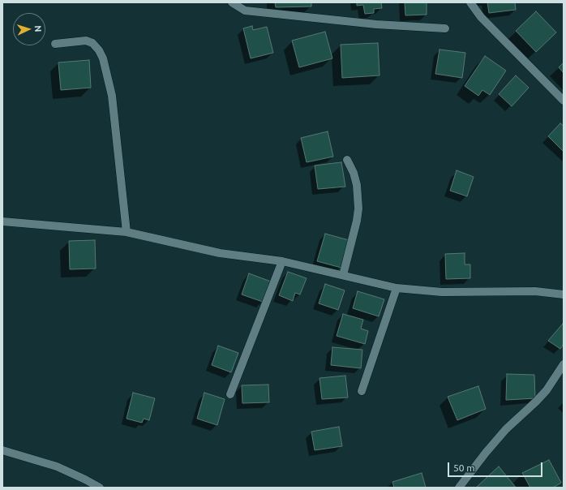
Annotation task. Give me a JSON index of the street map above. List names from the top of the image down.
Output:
{
  "scale_bar": "50 m",
  "north": "right"
}
